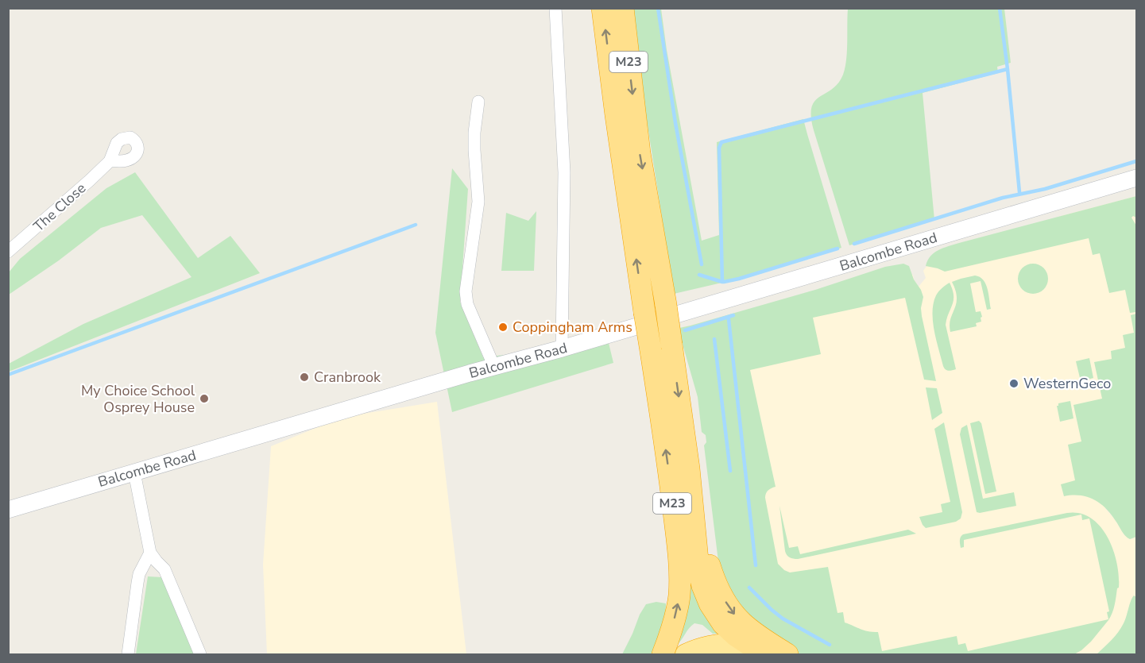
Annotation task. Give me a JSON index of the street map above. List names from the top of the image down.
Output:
{
  "streets": {
    "highway": ["M23"],
    "main road": ["Balcombe Road"],
    "street": ["The Close"]
  },
  "places": [
    "Coppingham Arms",
    "Cranbrook",
    "WesternGeco",
    "My Choice School Osprey House"
  ]
}
